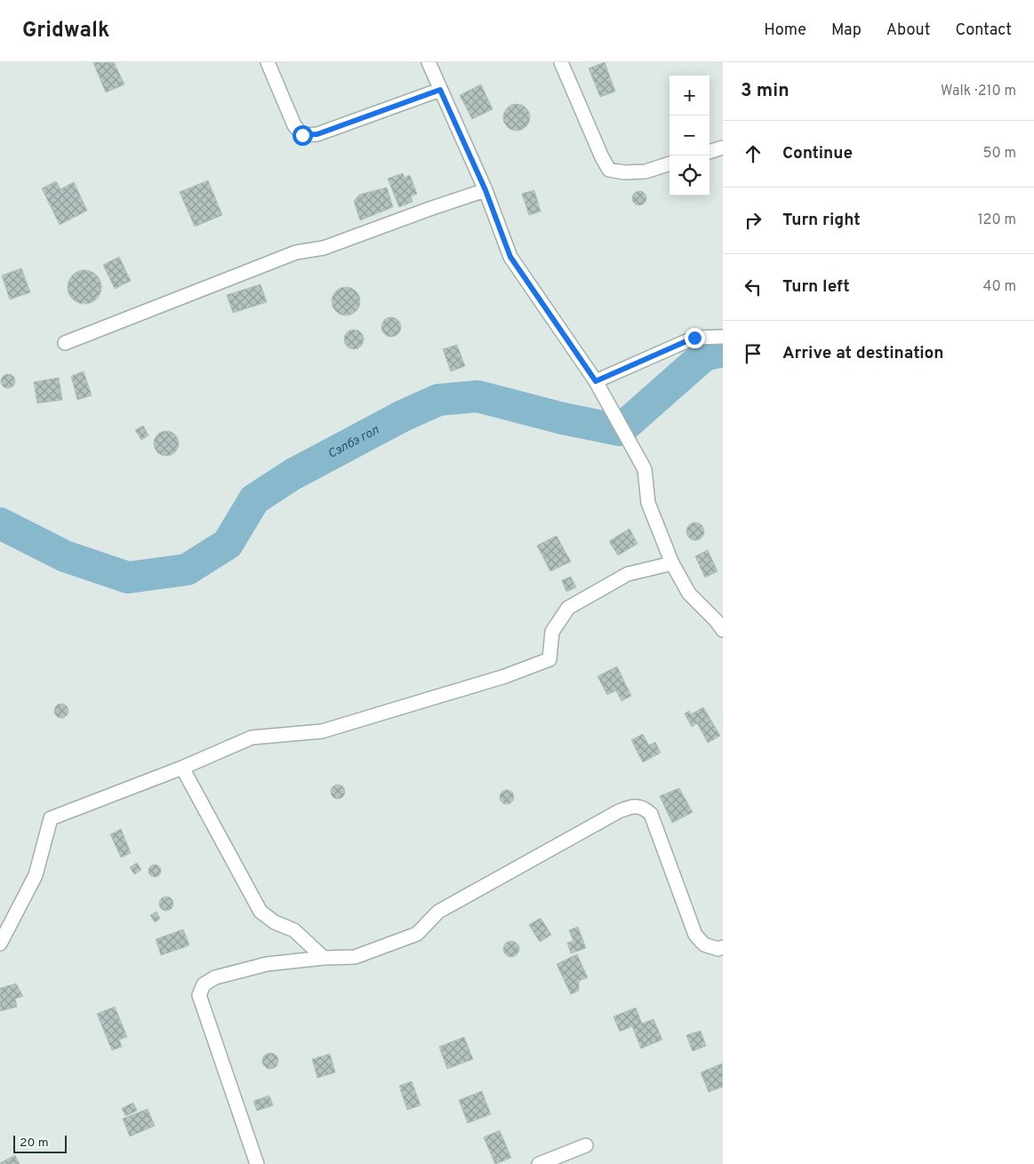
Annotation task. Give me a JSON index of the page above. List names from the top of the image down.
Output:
{
  "water": ["Сэлбэ гол"],
  "scale_bar": "20 m",
  "page": {
    "header": "Gridwalk",
    "nav": [
      "Home",
      "Map",
      "About",
      "Contact"
    ],
    "heading": ["3 min", "Walk · 210 m"],
    "map_buttons": ["+", "−"],
    "list": [
      ["Continue", "50 m"],
      ["Turn right", "120 m"],
      ["Turn left", "40 m"],
      "Arrive at destination"
    ],
    "scale": "20 m"
  }
}
